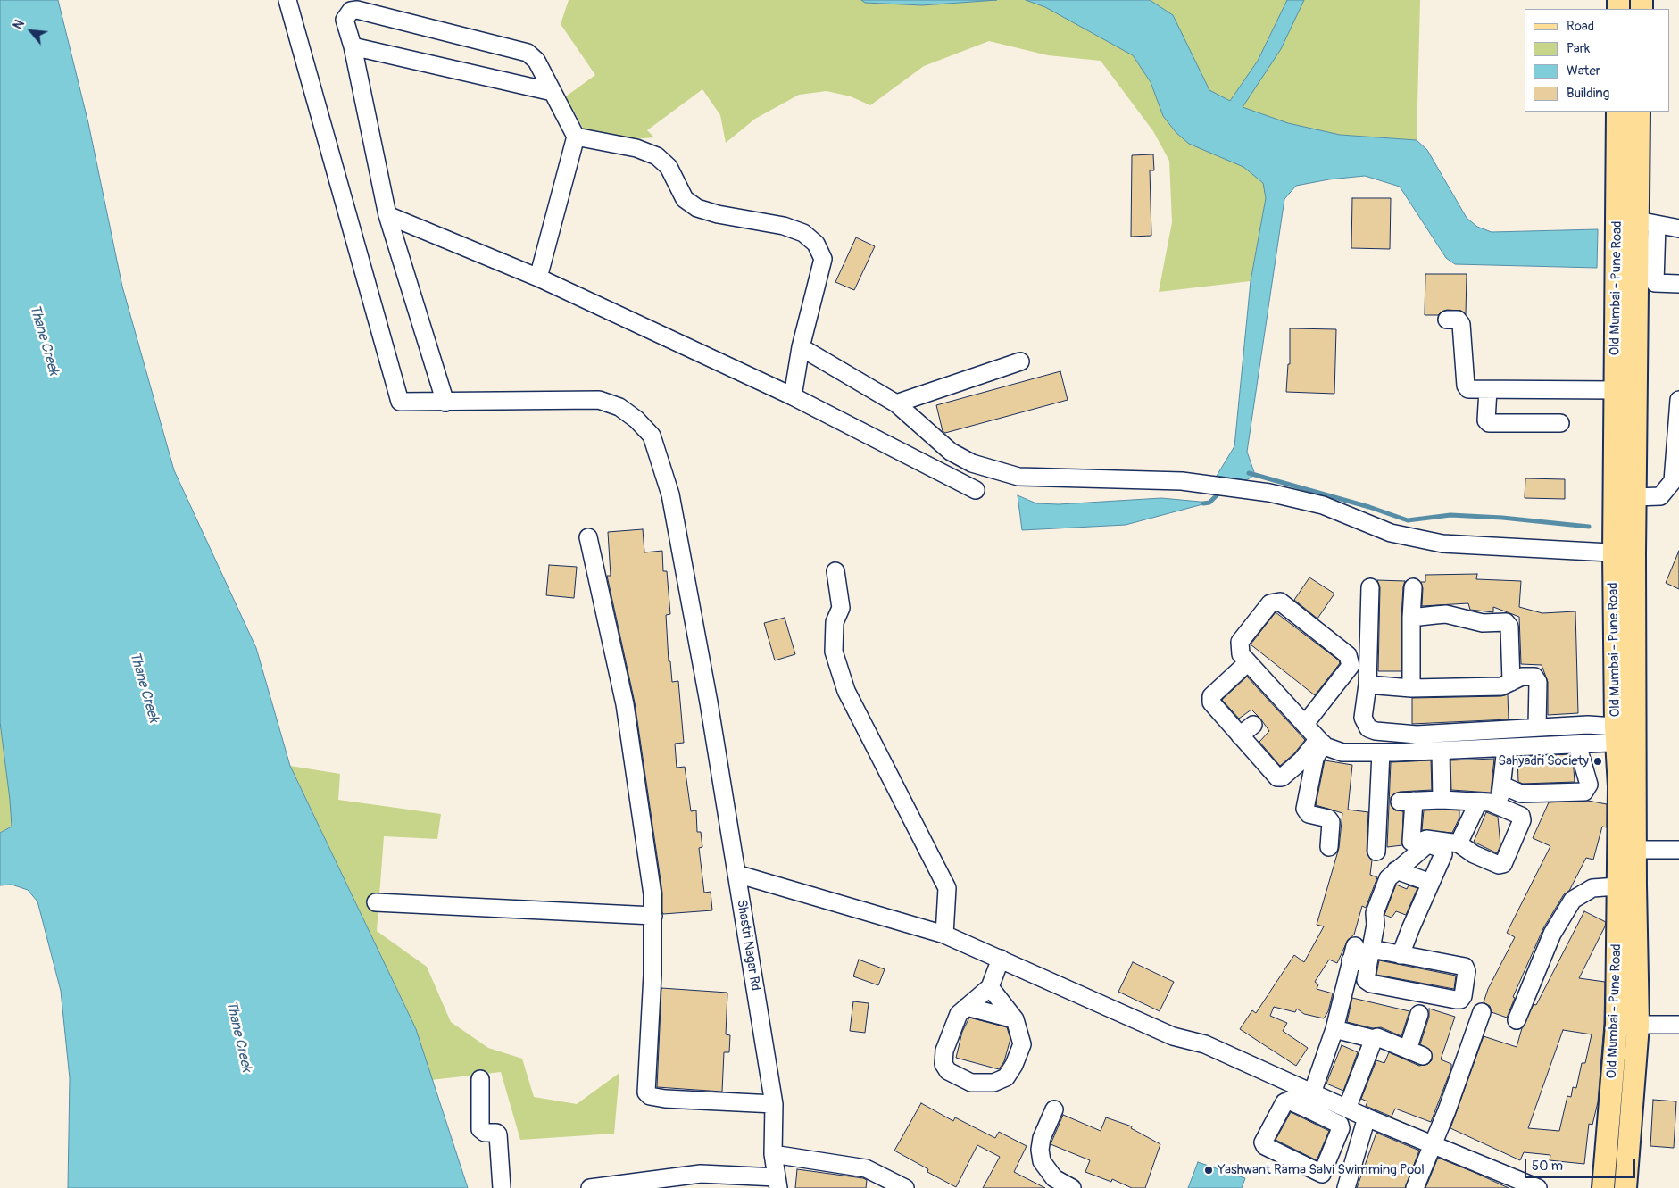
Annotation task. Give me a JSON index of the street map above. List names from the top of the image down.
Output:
{
  "streets": {
    "main road": ["Old Mumbai - Pune Road"],
    "street": ["Shastri Nagar Rd"]
  },
  "water": ["Thane Creek"],
  "places": ["Sahyadri Society", "Yashwant Rama Salvi Swimming Pool"],
  "legend": [
    "Road",
    "Park",
    "Water",
    "Building"
  ],
  "scale_bar": "50 m",
  "north": "top left"
}
